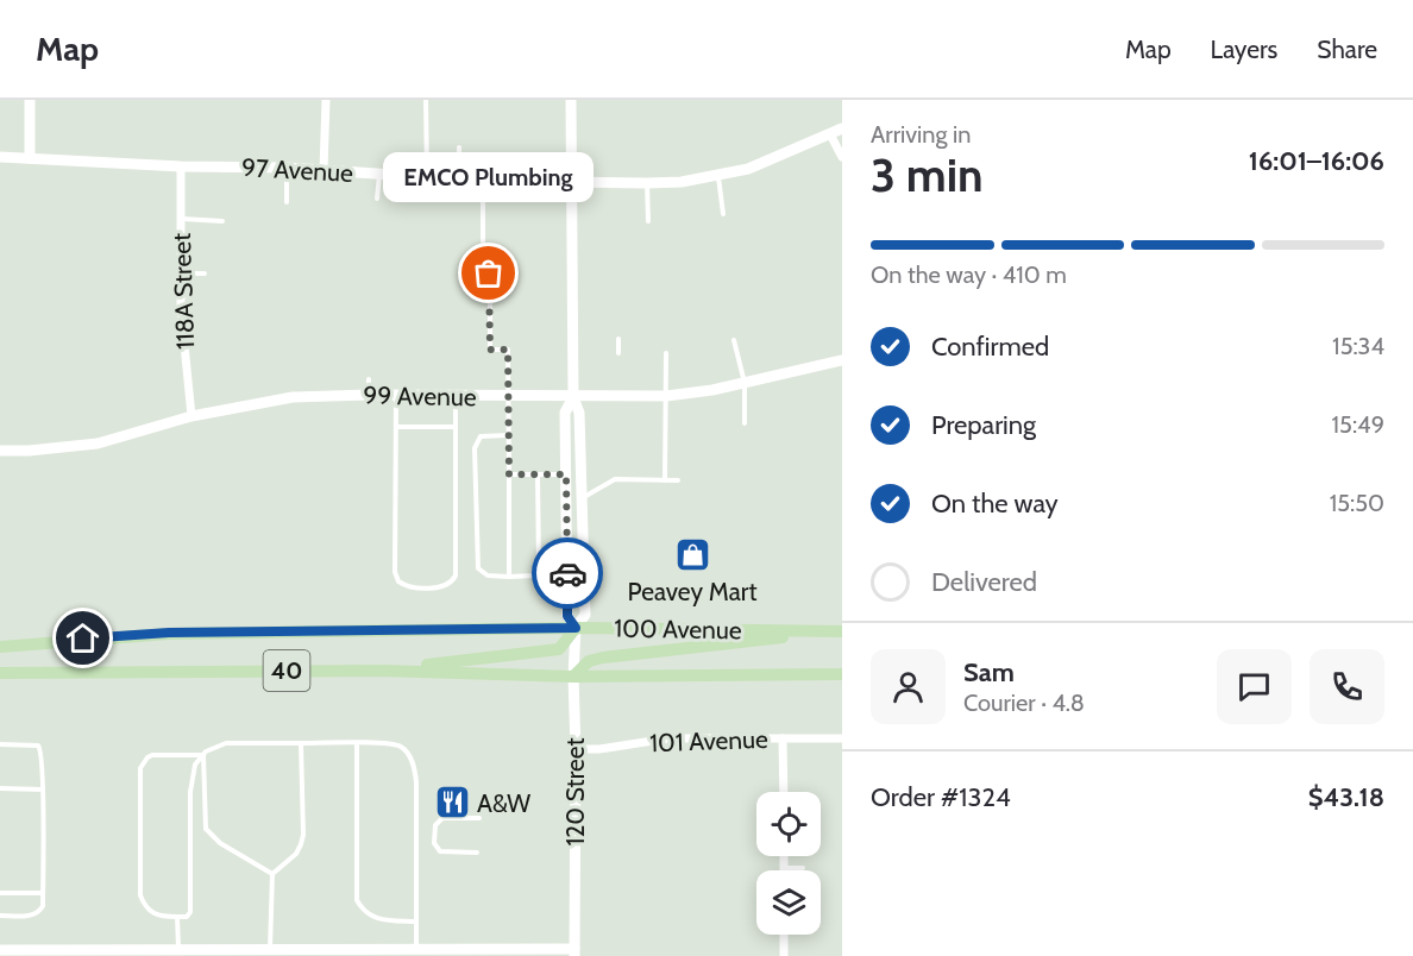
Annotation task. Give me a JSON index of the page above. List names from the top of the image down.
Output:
{
  "streets": {
    "main road": ["100 Avenue", "40"],
    "street": [
      "97 Avenue",
      "118A Street",
      "99 Avenue",
      "101 Avenue",
      "120 Street"
    ]
  },
  "crossings": [
    ["97 Avenue", "118A Street"],
    ["97 Avenue", "120 Street"],
    ["118A Street", "99 Avenue"],
    ["99 Avenue", "120 Street"],
    ["100 Avenue", "120 Street"],
    ["101 Avenue", "120 Street"]
  ],
  "places": {
    "other": ["EMCO Plumbing"],
    "shop": ["Peavey Mart"],
    "restaurant": ["A&W"]
  },
  "page": {
    "header": "Map",
    "nav": ["Map", "Layers", "Share"],
    "heading": ["3 min", "Arriving in", "16:01–16:06"],
    "panel": [
      "Sam",
      "Courier · 4.8",
      "Order #1324",
      "$43.18"
    ],
    "bubble": "EMCO Plumbing",
    "bar": "On the way · 410 m",
    "list": [
      ["Confirmed", "15:34"],
      ["Preparing", "15:49"],
      ["On the way", "15:50"],
      "Delivered"
    ]
  }
}
